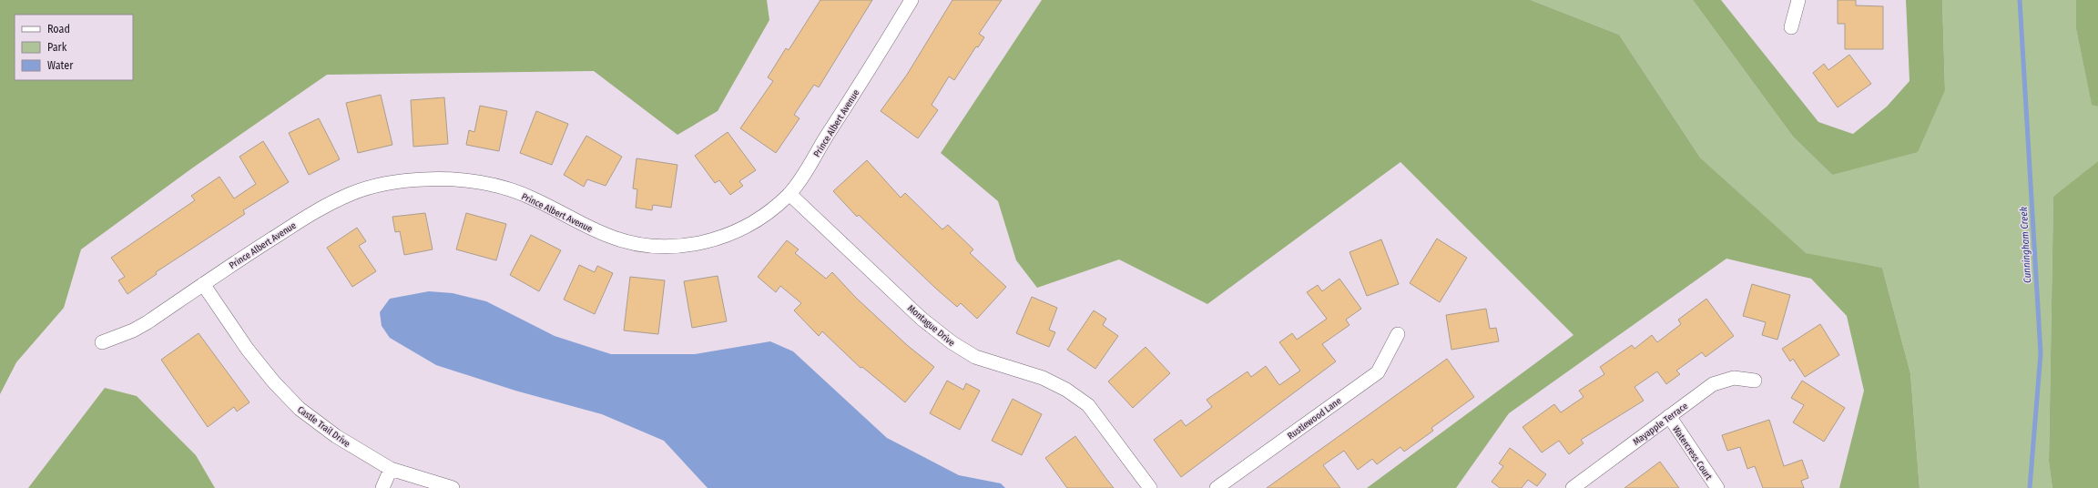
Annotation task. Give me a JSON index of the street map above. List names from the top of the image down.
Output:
{
  "streets": {
    "street": [
      "Prince Albert Avenue",
      "Montague Drive",
      "Rustlewood Lane",
      "Mayapple Terrace",
      "Castle Trail Drive",
      "Watercress Court"
    ]
  },
  "crossings": [
    ["Prince Albert Avenue", "Montague Drive"],
    ["Prince Albert Avenue", "Castle Trail Drive"],
    ["Mayapple Terrace", "Watercress Court"]
  ],
  "water": ["Cunningham Creek"],
  "legend": ["Road", "Park", "Water"]
}
